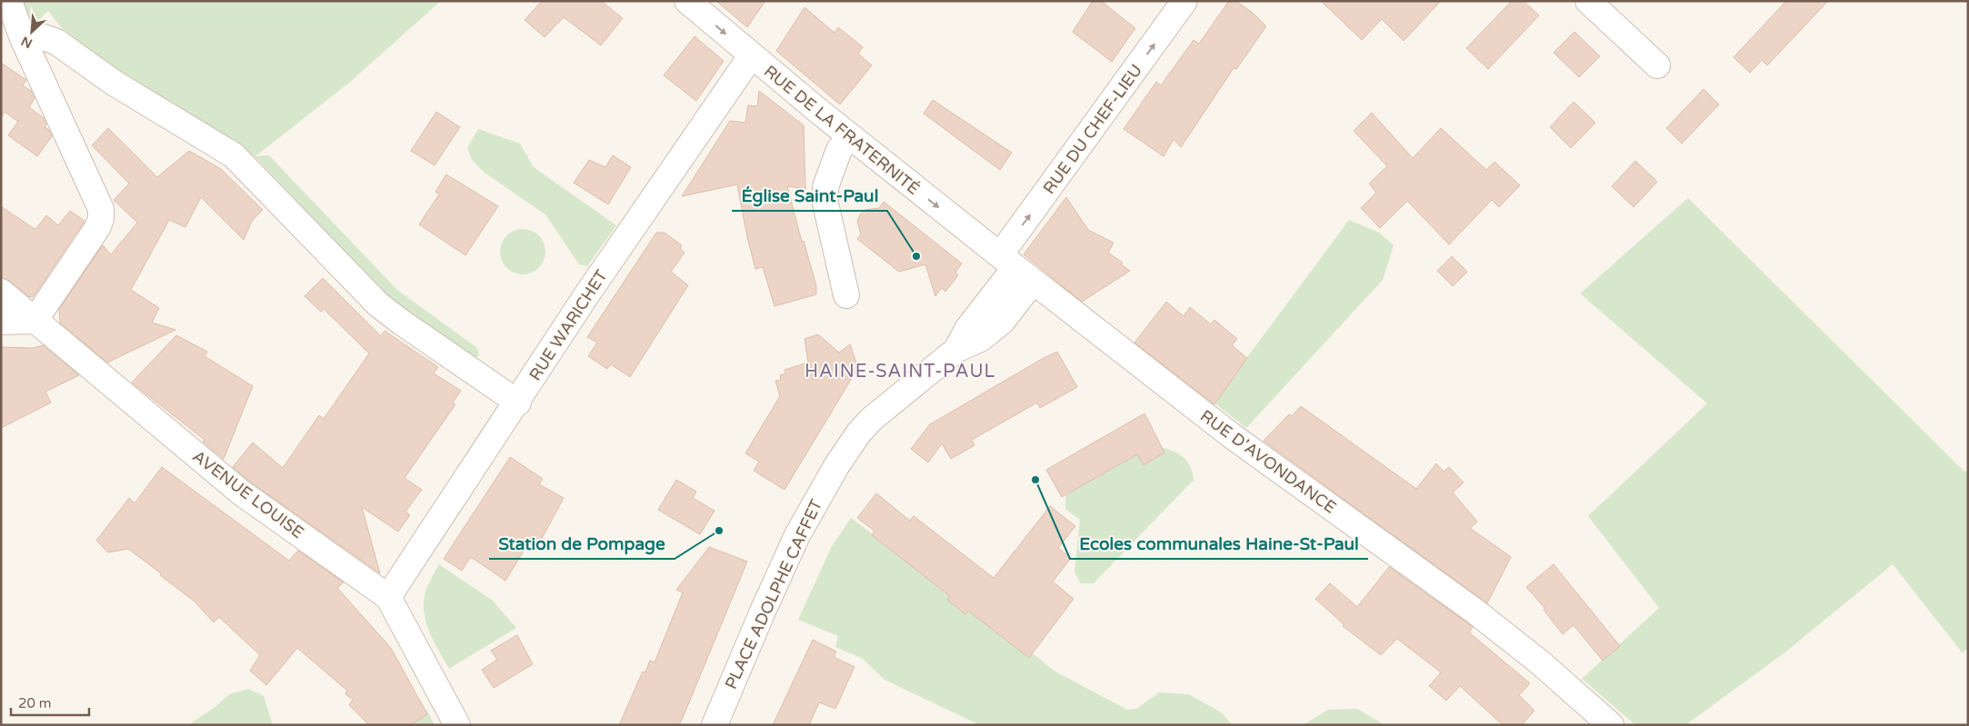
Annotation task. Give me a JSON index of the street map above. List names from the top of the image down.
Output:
{
  "streets": {
    "street": [
      "RUE DU CHEF-LIEU",
      "RUE DE LA FRATERNITÉ",
      "RUE WARICHET",
      "RUE D'AVONDANCE",
      "AVENUE LOUISE",
      "PLACE ADOLPHE CAFFET"
    ]
  },
  "crossings": [
    ["RUE DU CHEF-LIEU", "RUE DE LA FRATERNITÉ"],
    ["RUE DU CHEF-LIEU", "RUE D'AVONDANCE"],
    ["RUE DU CHEF-LIEU", "PLACE ADOLPHE CAFFET"],
    ["RUE DE LA FRATERNITÉ", "RUE WARICHET"],
    ["RUE DE LA FRATERNITÉ", "RUE D'AVONDANCE"],
    ["RUE DE LA FRATERNITÉ", "PLACE ADOLPHE CAFFET"],
    ["RUE WARICHET", "AVENUE LOUISE"],
    ["RUE D'AVONDANCE", "PLACE ADOLPHE CAFFET"]
  ],
  "one_way": ["RUE DU CHEF-LIEU", "RUE DE LA FRATERNITÉ"],
  "districts": ["HAINE-SAINT-PAUL"],
  "places": ["Église Saint-Paul", "Ecoles communales Haine-St-Paul", "Station de Pompage"],
  "scale_bar": "20 m",
  "north": "bottom left"
}
